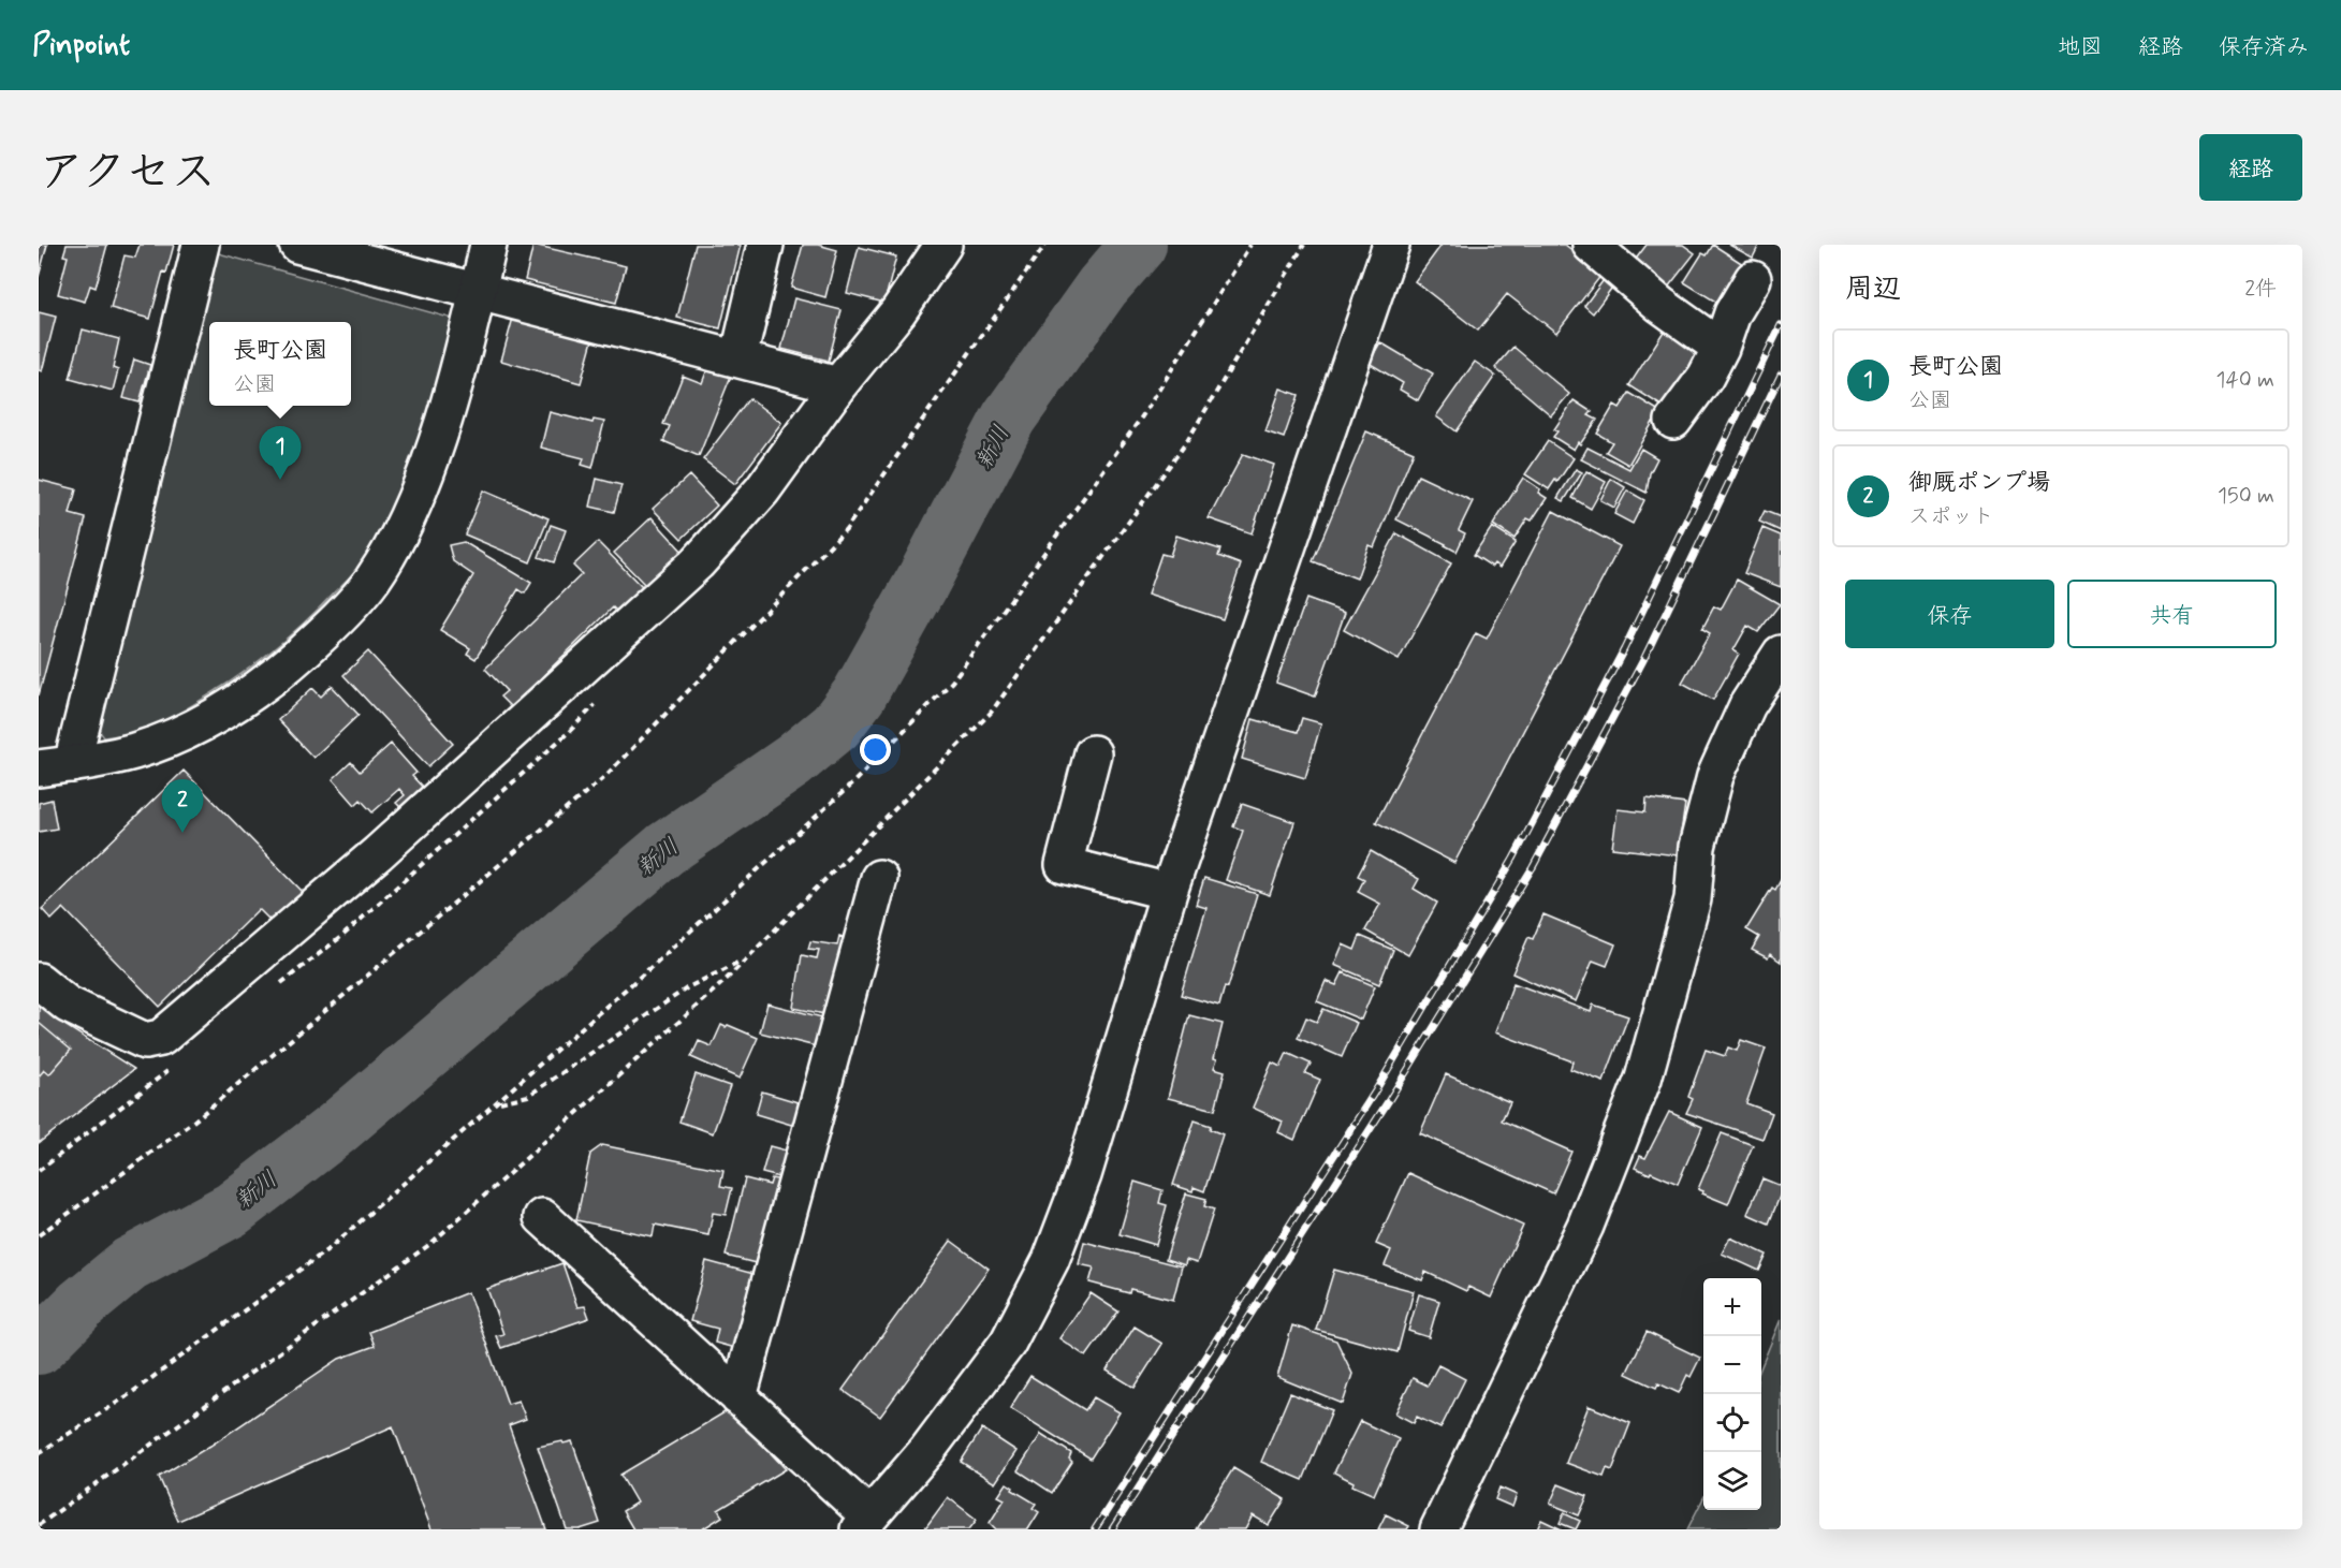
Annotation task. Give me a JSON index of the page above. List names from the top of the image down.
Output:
{
  "water": ["新川"],
  "page": {
    "header": "Pinpoint",
    "nav": ["地図", "経路", "保存済み"],
    "title": "アクセス",
    "buttons": [
      "経路",
      ["保存", "共有"]
    ],
    "heading": ["周辺", "2件"],
    "popup": ["長町公園", "公園"],
    "list": [
      {
        "mark": "1",
        "name": "長町公園",
        "note": "公園",
        "value": "140 m"
      },
      {
        "mark": "2",
        "name": "御厩ポンプ場",
        "note": "スポット",
        "value": "150 m"
      }
    ],
    "pins": ["1", "2"],
    "map_buttons": ["+", "−"]
  }
}
